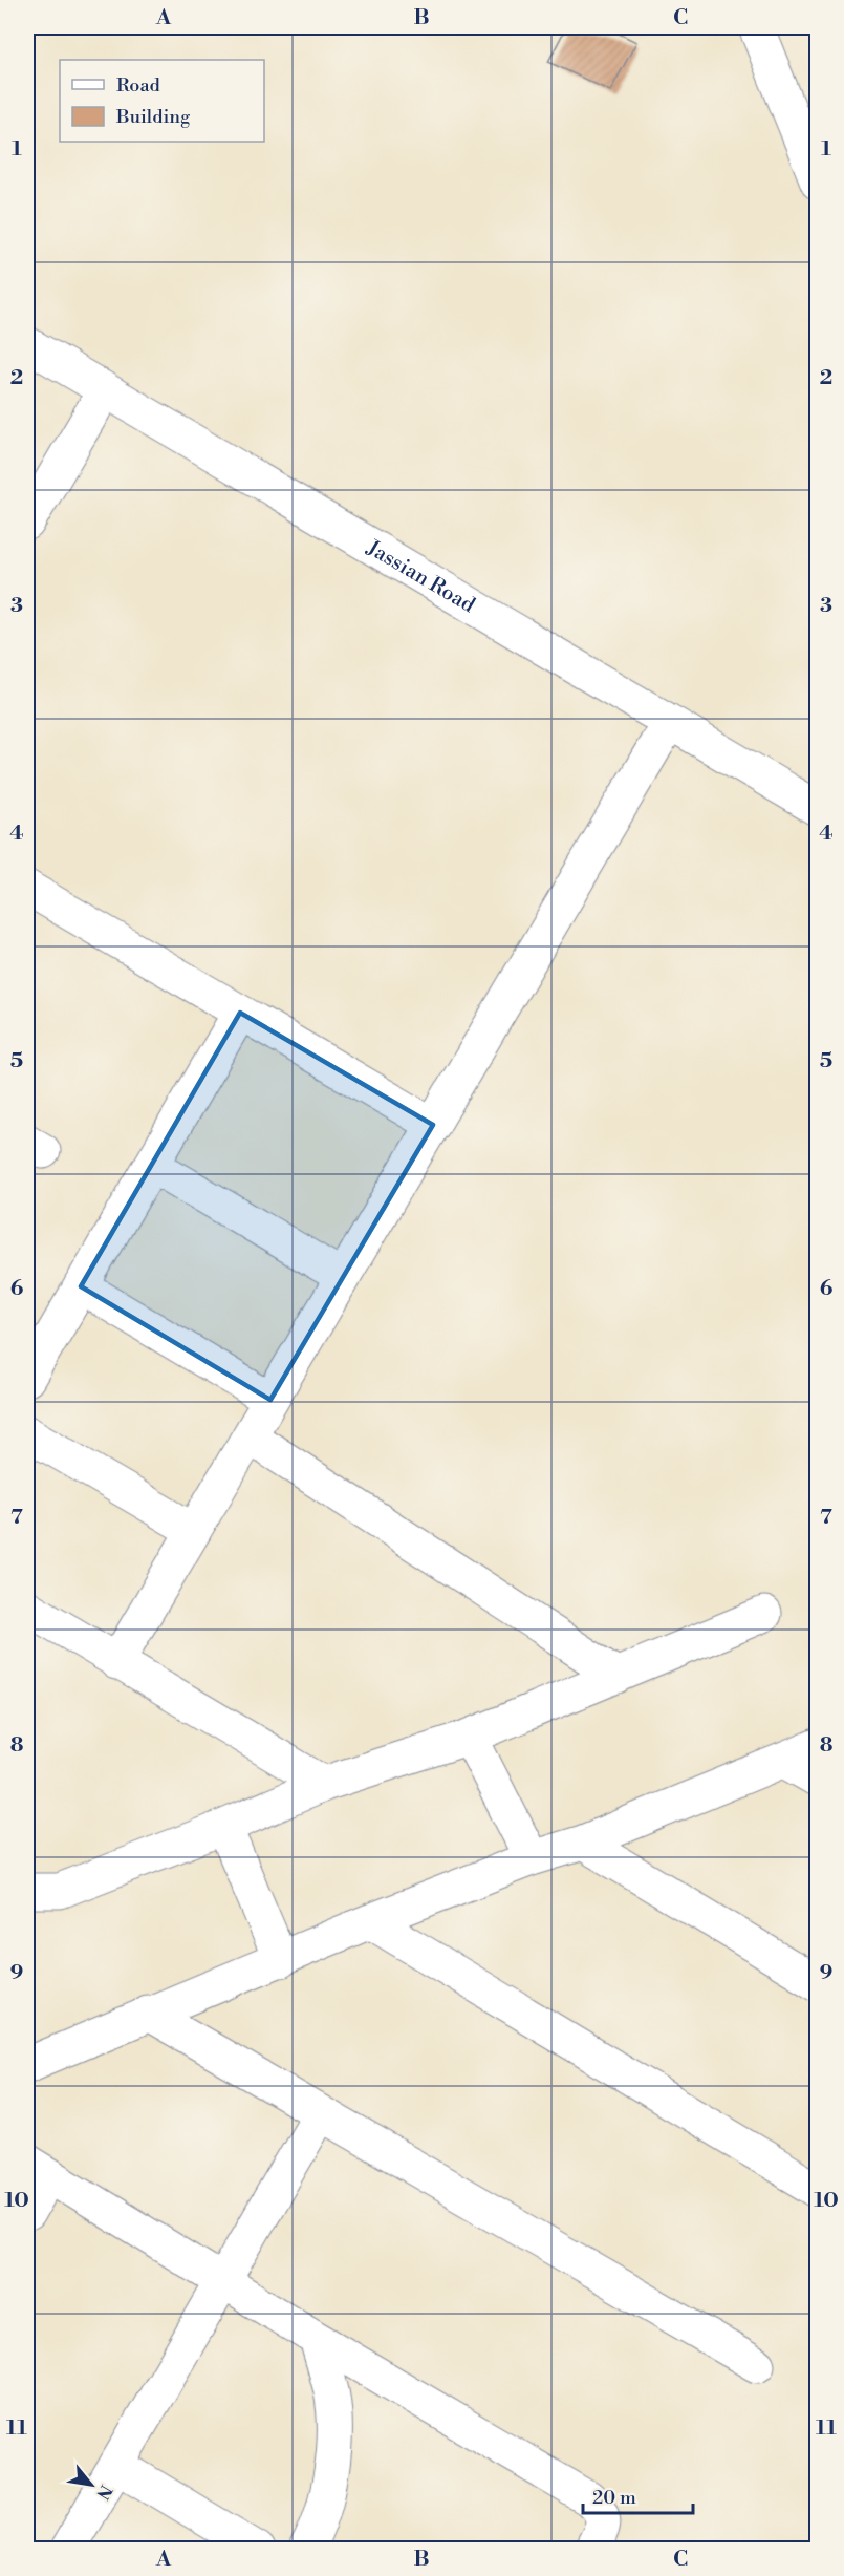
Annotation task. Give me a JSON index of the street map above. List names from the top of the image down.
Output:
{
  "streets": {
    "street": ["Jassian Road"]
  },
  "legend": ["Road", "Building"],
  "scale_bar": "20 m",
  "north": "bottom right",
  "grid": {
    "columns": ["A", "B", "C"],
    "rows": [
      "1",
      "2",
      "3",
      "4",
      "5",
      "6",
      "7",
      "8",
      "9",
      "10",
      "11"
    ]
  }
}
